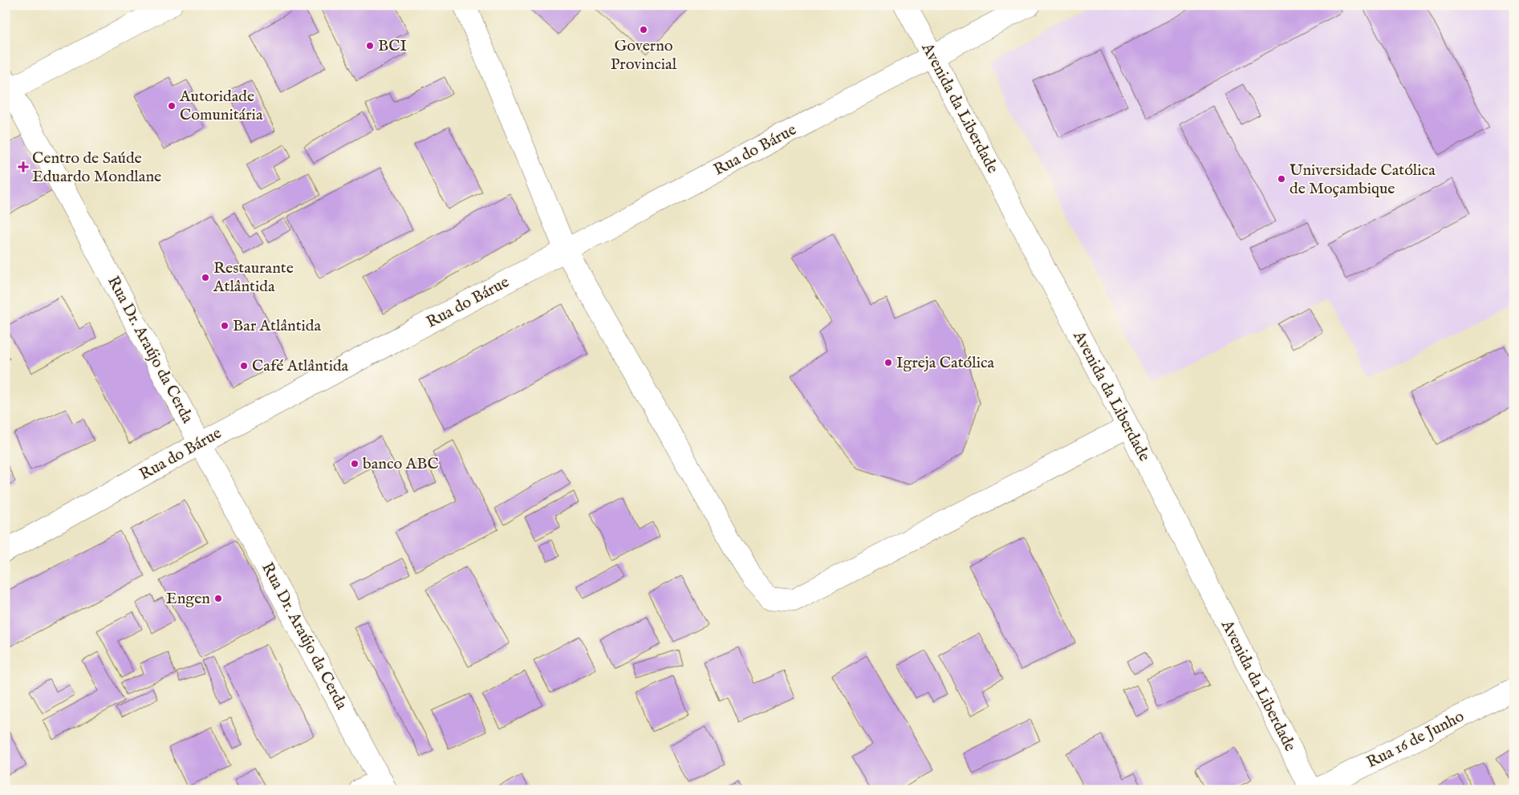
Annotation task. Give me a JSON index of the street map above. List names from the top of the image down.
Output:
{
  "streets": {
    "street": [
      "Avenida da Liberdade",
      "Rua do Bárue",
      "Rua Dr. Araújo da Cerda",
      "Rua 16 de Junho"
    ]
  },
  "crossings": [
    ["Avenida da Liberdade", "Rua do Bárue"],
    ["Rua do Bárue", "Rua Dr. Araújo da Cerda"]
  ],
  "places": {
    "other": [
      "Governo Provincial",
      "BCI",
      "Autoridade Comunitária",
      "Universidade Católica de Moçambique",
      "Restaurante Atlântida",
      "Bar Atlântida",
      "Igreja Católica",
      "Café Atlântida",
      "banco ABC",
      "Engen"
    ],
    "health": ["Centro de Saúde Eduardo Mondlane"]
  }
}
